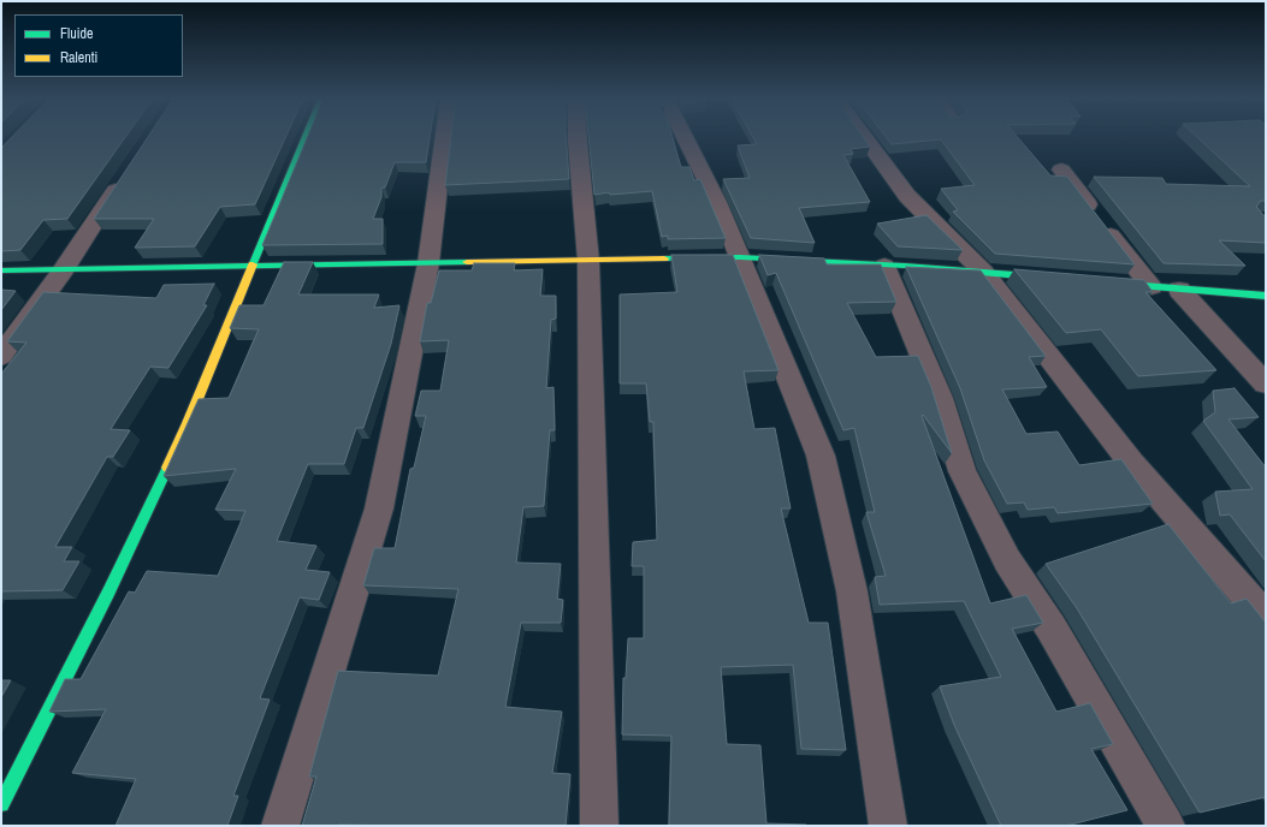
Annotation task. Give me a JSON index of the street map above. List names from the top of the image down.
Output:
{
  "legend": ["Fluide", "Ralenti"]
}
